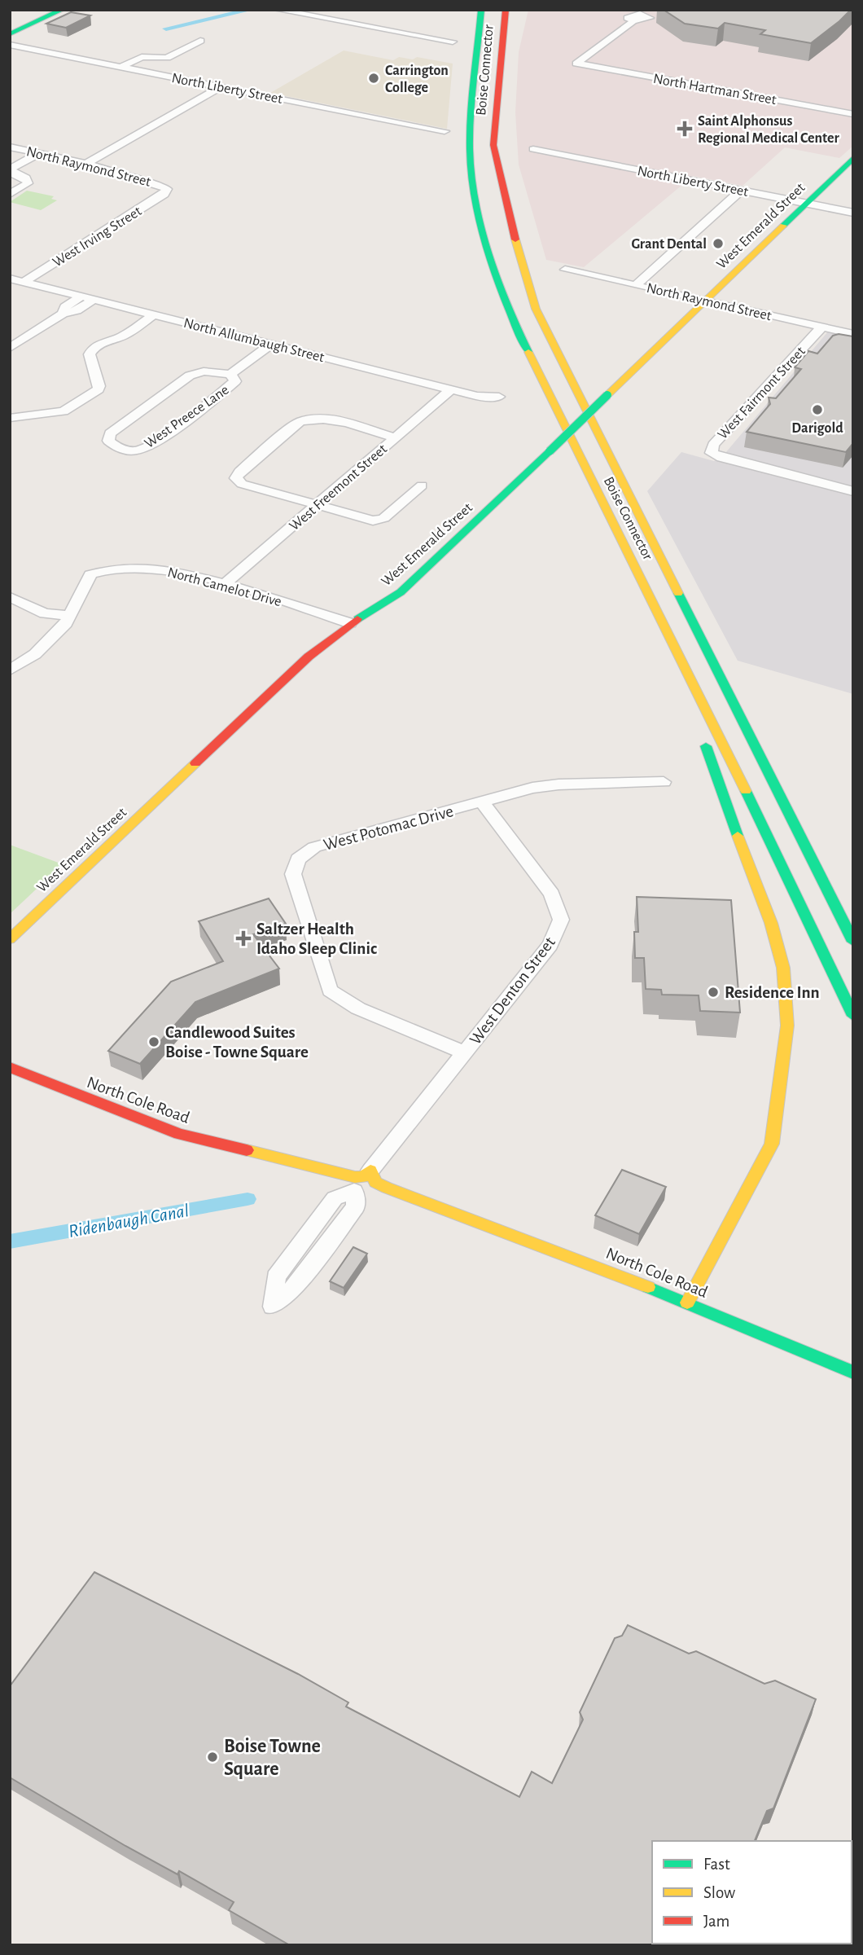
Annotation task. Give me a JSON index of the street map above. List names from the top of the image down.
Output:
{
  "streets": {
    "main road": ["Boise Connector", "West Emerald Street", "North Cole Road"],
    "street": [
      "North Liberty Street",
      "North Hartman Street",
      "North Raymond Street",
      "West Irving Street",
      "North Allumbaugh Street",
      "West Fairmont Street",
      "West Preece Lane",
      "West Freemont Street",
      "North Camelot Drive",
      "West Potomac Drive",
      "West Denton Street"
    ]
  },
  "crossings": [
    ["North Liberty Street", "West Emerald Street"],
    ["North Raymond Street", "West Emerald Street"],
    ["North Raymond Street", "West Irving Street"],
    ["North Raymond Street", "West Fairmont Street"],
    ["West Emerald Street", "North Camelot Drive"],
    ["West Irving Street", "North Allumbaugh Street"],
    ["North Allumbaugh Street", "West Preece Lane"],
    ["North Allumbaugh Street", "West Freemont Street"],
    ["West Freemont Street", "North Camelot Drive"],
    ["West Potomac Drive", "West Denton Street"],
    ["West Denton Street", "North Cole Road"]
  ],
  "water": ["Ridenbaugh Canal"],
  "places": {
    "other": [
      "Carrington College",
      "Grant Dental",
      "Darigold",
      "Residence Inn",
      "Candlewood Suites Boise - Towne Square",
      "Boise Towne Square"
    ],
    "health": ["Saint Alphonsus Regional Medical Center", "Saltzer Health Idaho Sleep Clinic"]
  },
  "legend": ["Fast", "Slow", "Jam"]
}
